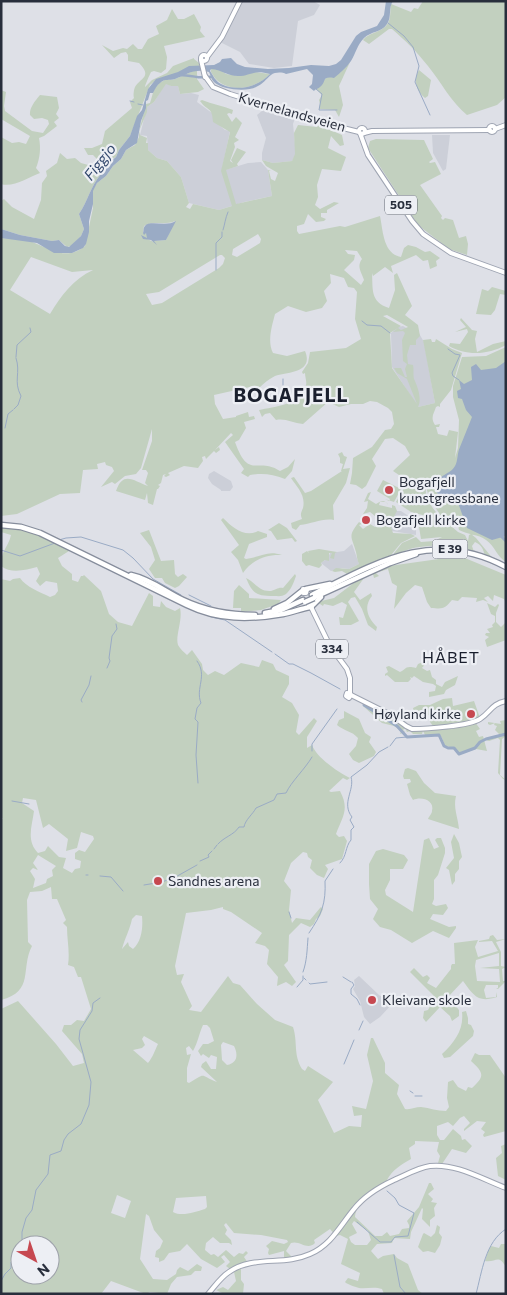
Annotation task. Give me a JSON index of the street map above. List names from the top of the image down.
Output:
{
  "streets": {
    "highway": ["E 39"],
    "main road": ["Kvernelandsveien", "505", "334"]
  },
  "crossings": [
    ["E 39", "334"]
  ],
  "districts": ["BOGAFJELL", "HÅBET"],
  "water": ["Figgjo"],
  "places": [
    "Bogafjell kunstgressbane",
    "Bogafjell kirke",
    "Høyland kirke",
    "Sandnes arena",
    "Kleivane skole"
  ],
  "north": "bottom right"
}
